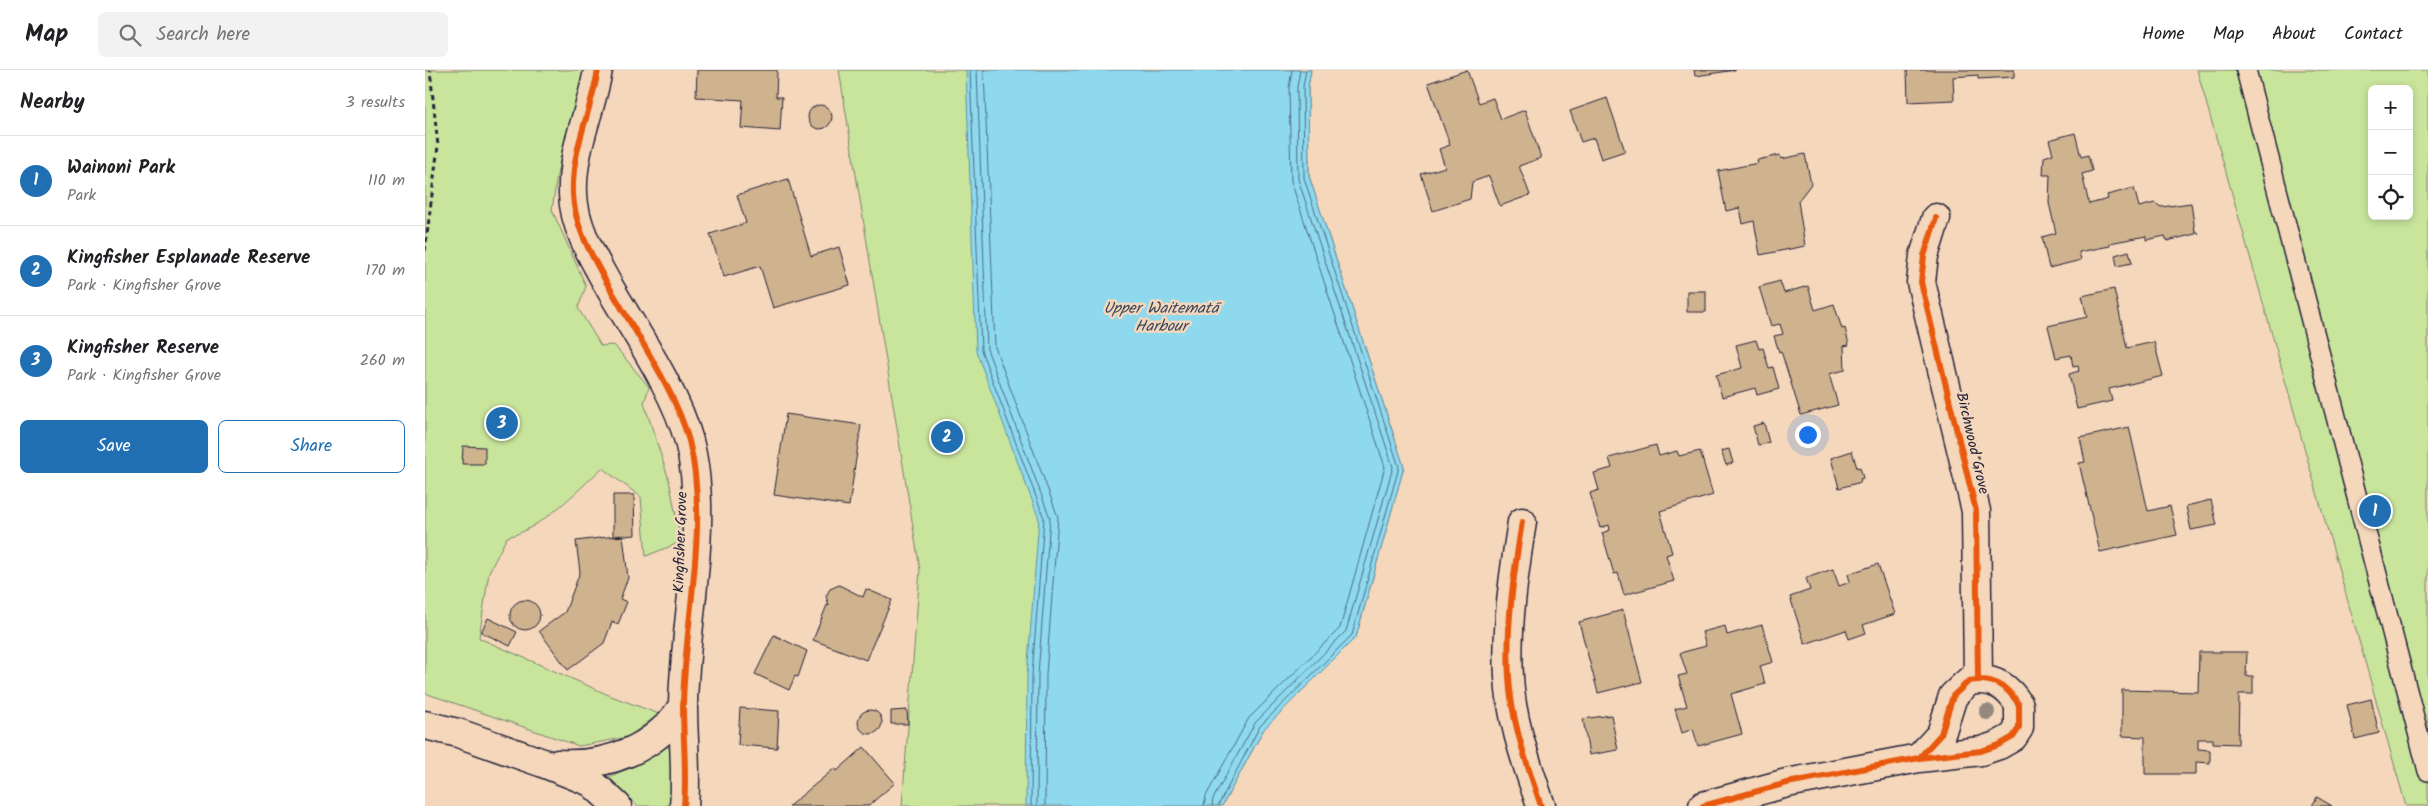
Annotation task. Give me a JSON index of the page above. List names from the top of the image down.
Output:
{
  "streets": {
    "street": ["Birchwood Grove", "Kingfisher Grove"]
  },
  "water": ["Upper Waitematā Harbour"],
  "page": {
    "header": "Map",
    "search": "Search here",
    "nav": [
      "Home",
      "Map",
      "About",
      "Contact"
    ],
    "heading": ["Nearby", "3 results"],
    "map_buttons": ["+", "−"],
    "list": [
      {
        "mark": "1",
        "name": "Wainoni Park",
        "note": "Park",
        "value": "110 m"
      },
      {
        "mark": "2",
        "name": "Kingfisher Esplanade Reserve",
        "note": "Park · Kingfisher Grove",
        "value": "170 m"
      },
      {
        "mark": "3",
        "name": "Kingfisher Reserve",
        "note": "Park · Kingfisher Grove",
        "value": "260 m"
      }
    ],
    "buttons": ["Save", "Share"],
    "pins": ["3", "2", "1"]
  }
}
